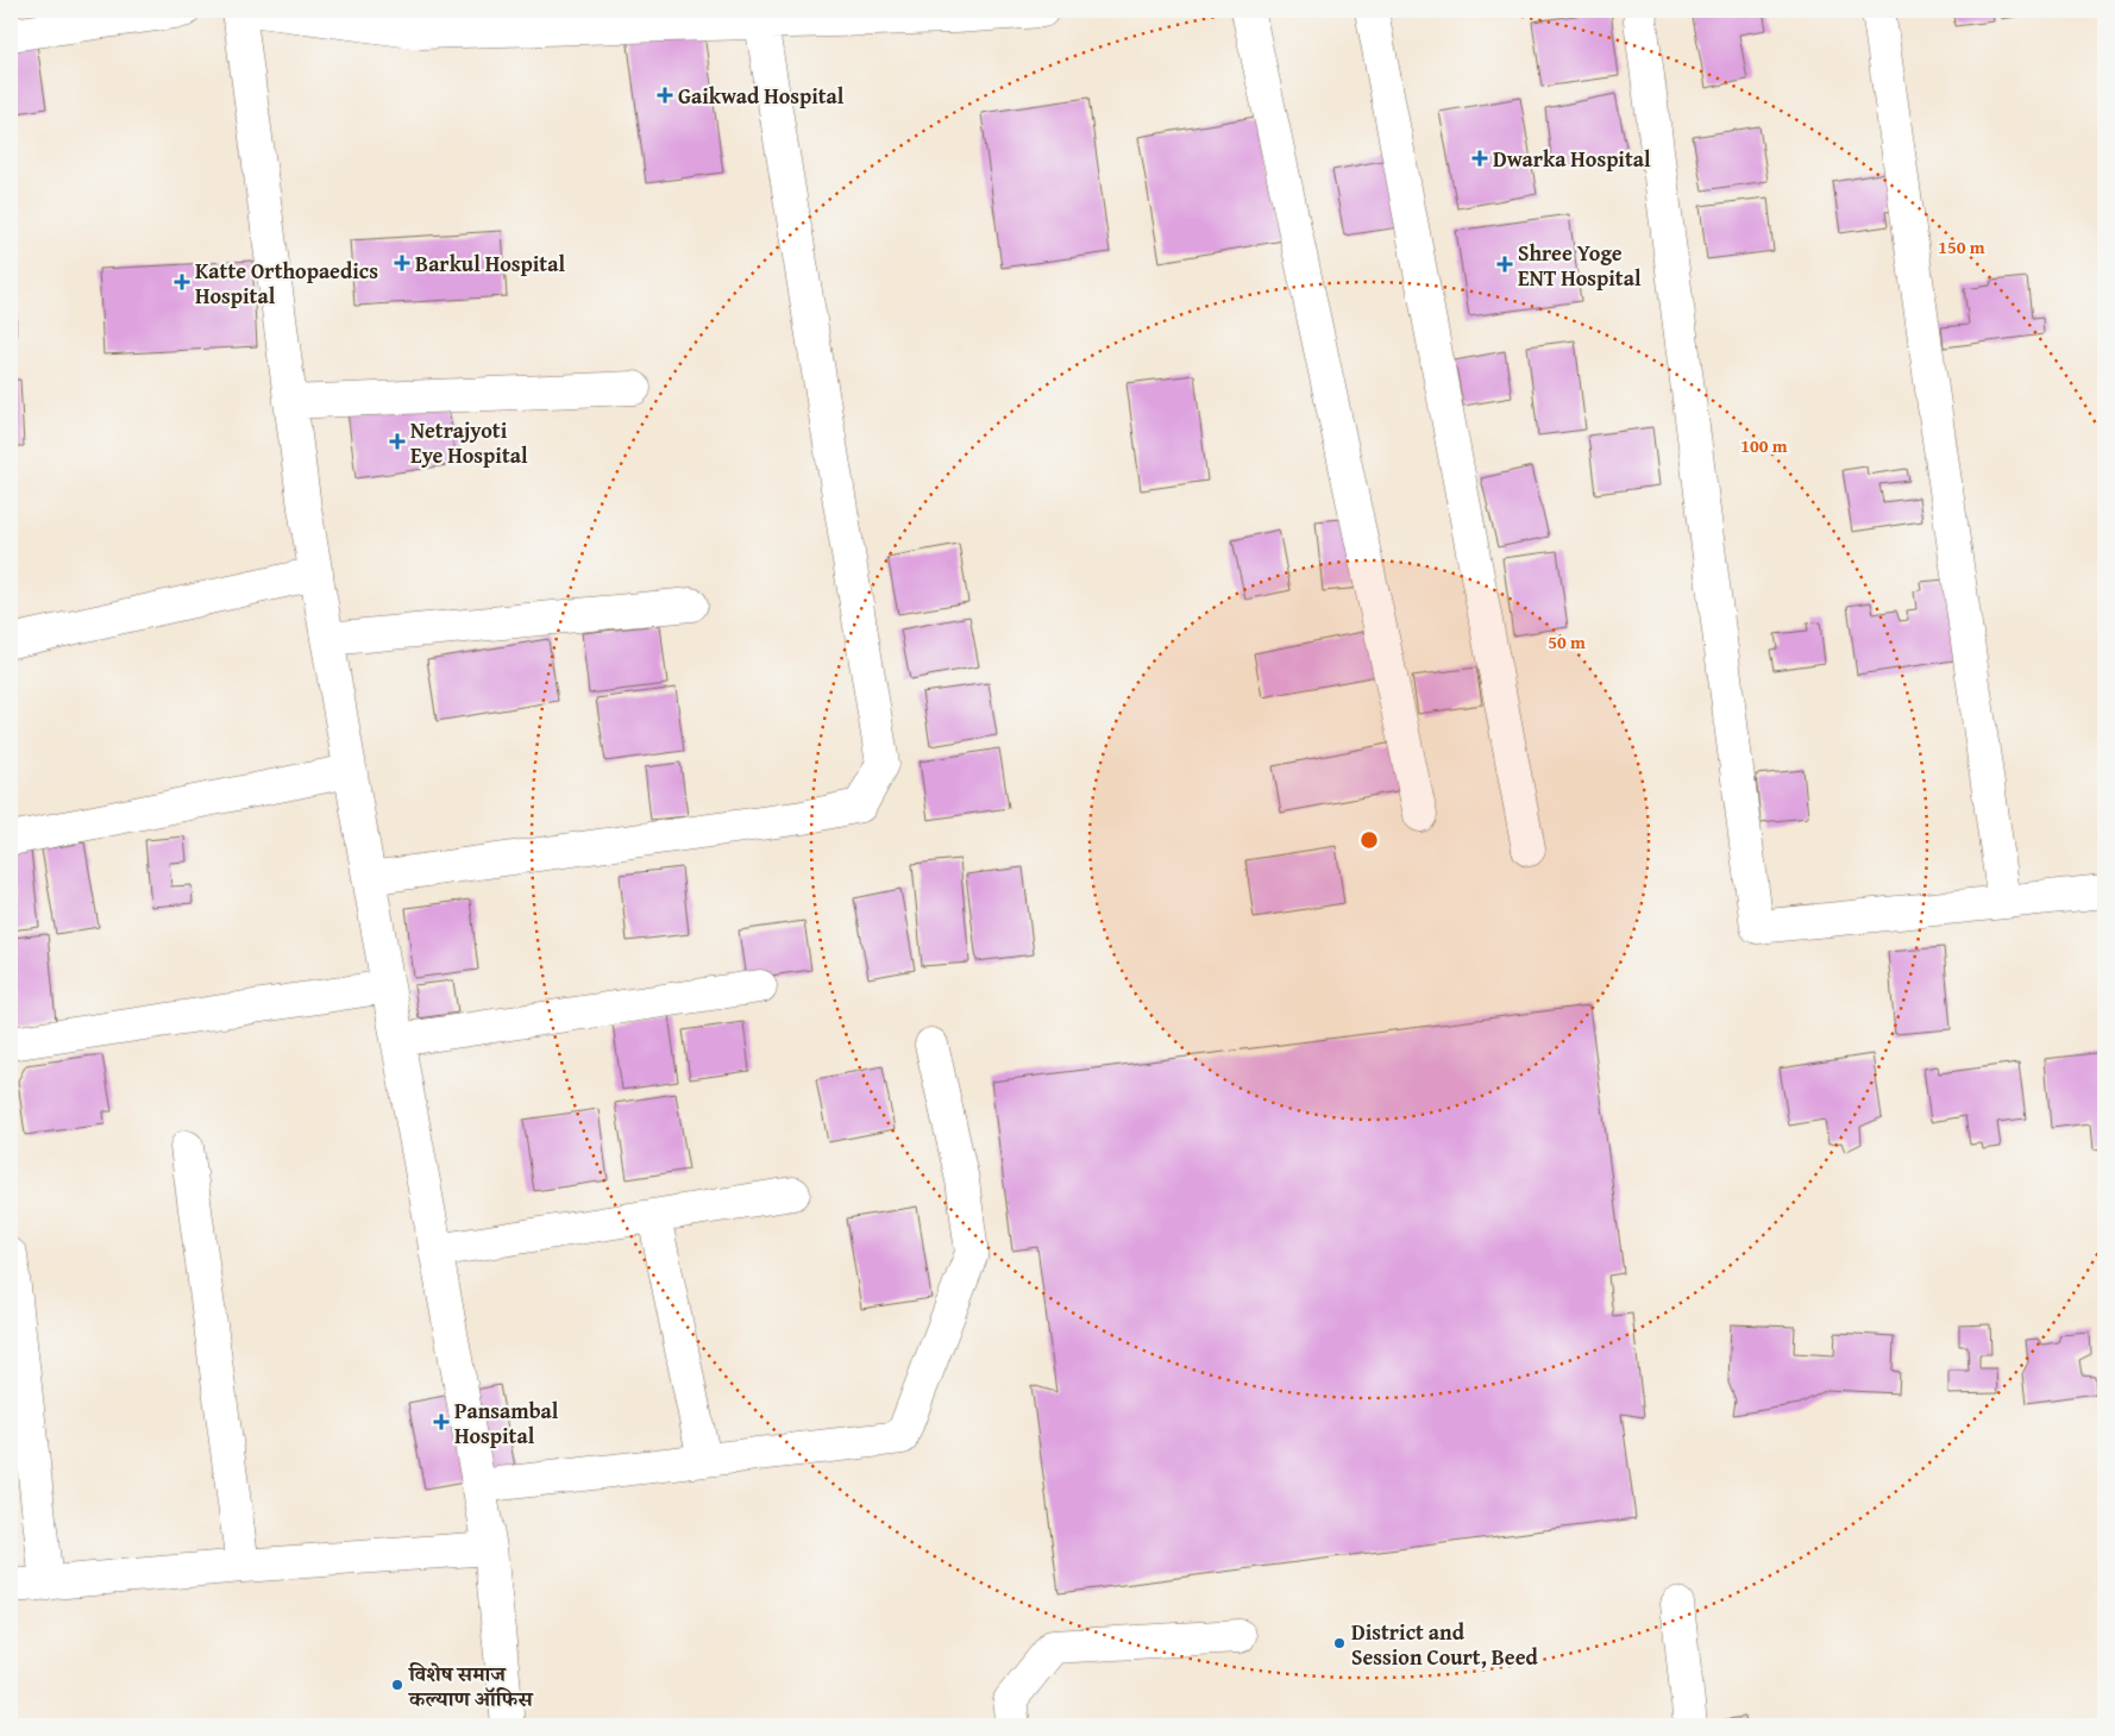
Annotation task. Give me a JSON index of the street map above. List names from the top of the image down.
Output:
{
  "places": {
    "health": [
      "Gaikwad Hospital",
      "Dwarka Hospital",
      "Barkul Hospital",
      "Shree Yoge ENT Hospital",
      "Katte Orthopaedics Hospital",
      "Netrajyoti Eye Hospital",
      "Pansambal Hospital"
    ],
    "other": ["District and Session Court, Beed", "विशेष समाज कल्याण ऑफिस"]
  },
  "rings": ["150 m", "100 m", "50 m"]
}
